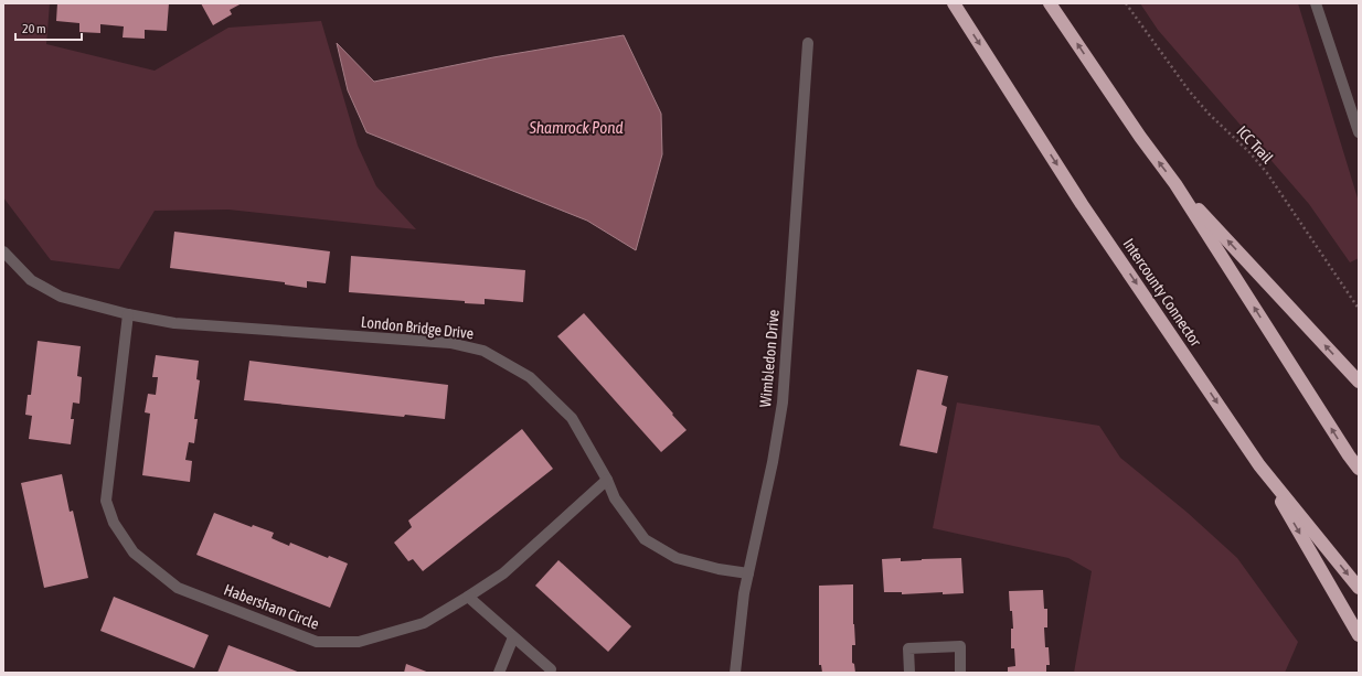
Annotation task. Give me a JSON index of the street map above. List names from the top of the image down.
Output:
{
  "streets": {
    "highway": ["Intercounty Connector"],
    "street": ["London Bridge Drive", "Wimbledon Drive", "Habersham Circle"],
    "path": ["ICC Trail"]
  },
  "crossings": [
    ["London Bridge Drive", "Wimbledon Drive"],
    ["London Bridge Drive", "Habersham Circle"]
  ],
  "water": ["Shamrock Pond"],
  "scale_bar": "20 m"
}
